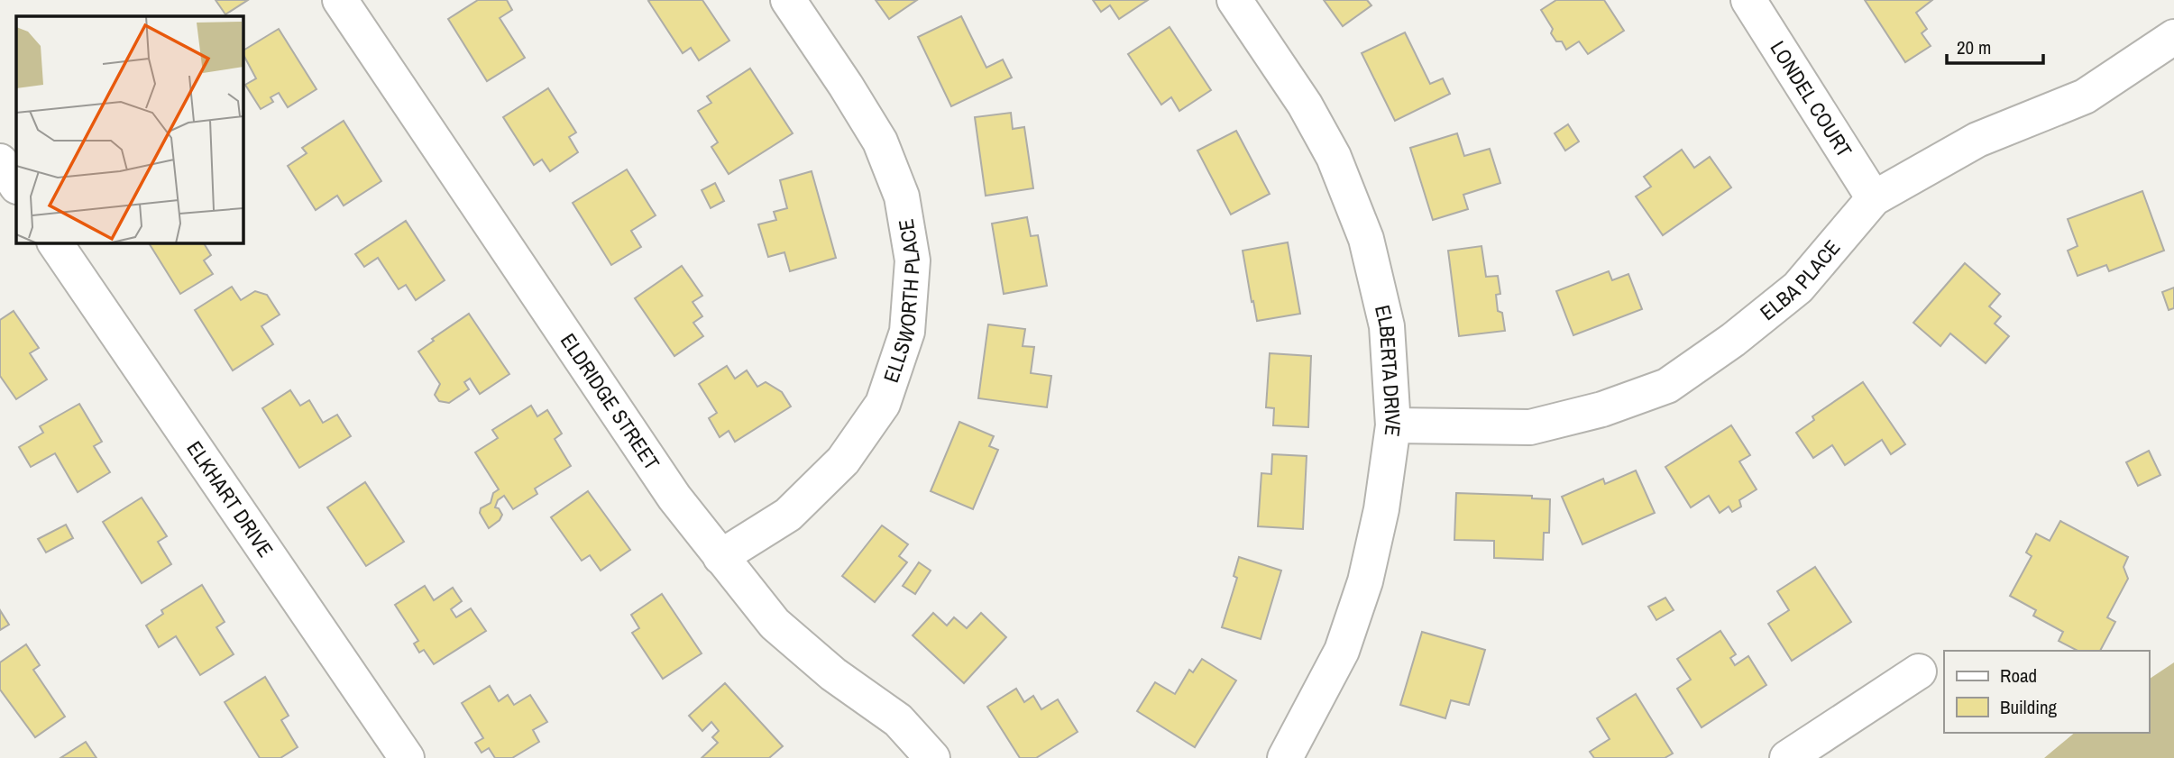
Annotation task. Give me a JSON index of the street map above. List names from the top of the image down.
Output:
{
  "streets": {
    "street": [
      "LONDEL COURT",
      "ELBA PLACE",
      "ELLSWORTH PLACE",
      "ELBERTA DRIVE",
      "ELDRIDGE STREET",
      "ELKHART DRIVE"
    ]
  },
  "crossings": [
    ["LONDEL COURT", "ELBA PLACE"],
    ["ELBA PLACE", "ELBERTA DRIVE"],
    ["ELLSWORTH PLACE", "ELDRIDGE STREET"]
  ],
  "legend": ["Road", "Building"],
  "scale_bar": "20 m"
}
